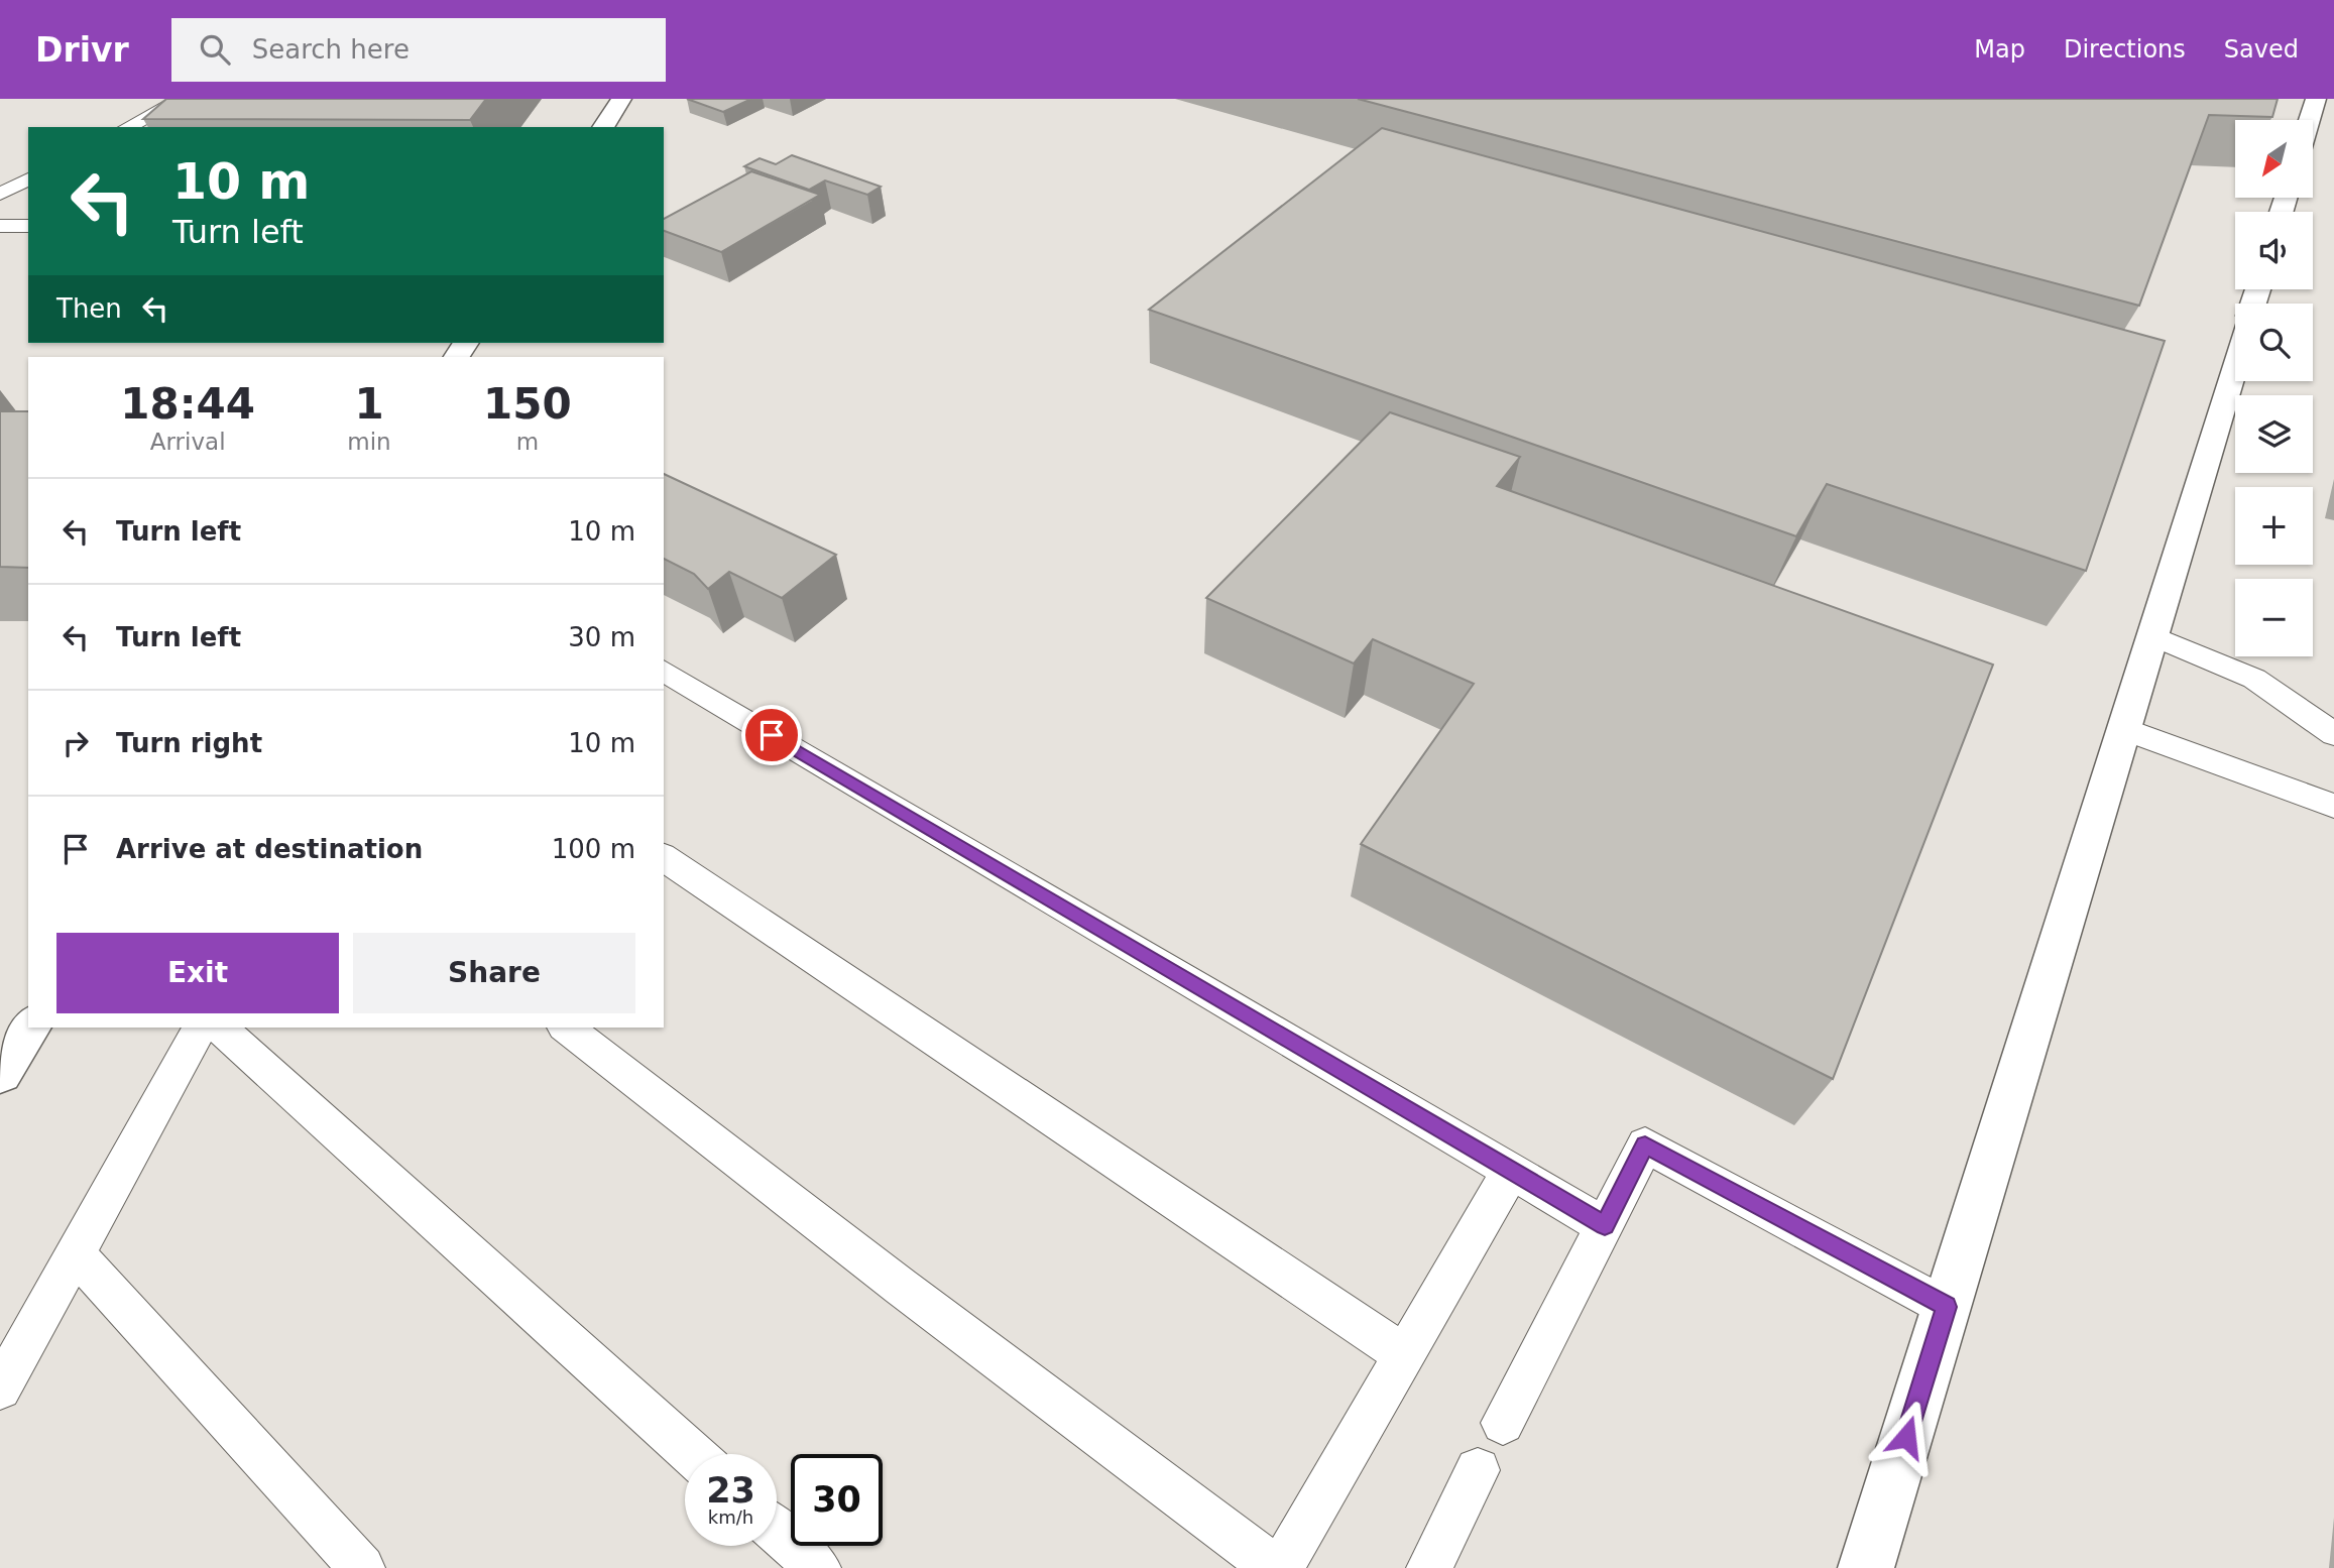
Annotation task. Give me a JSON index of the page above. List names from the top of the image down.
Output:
{
  "north": "bottom left",
  "page": {
    "header": "Drivr",
    "search": "Search here",
    "nav": ["Map", "Directions", "Saved"],
    "map_buttons": ["+", "−"],
    "turn": ["10 m", "Turn left"],
    "then": "Then",
    "eta": [
      "18:44",
      "Arrival",
      "1",
      "min",
      "150",
      "m"
    ],
    "list": [
      {
        "name": "Turn left",
        "value": "10 m"
      },
      {
        "name": "Turn left",
        "value": "30 m"
      },
      {
        "name": "Turn right",
        "value": "10 m"
      },
      {
        "name": "Arrive at destination",
        "value": "100 m"
      }
    ],
    "buttons": ["Exit", "Share"],
    "speed": "23 km/h",
    "limit": "30"
  }
}
